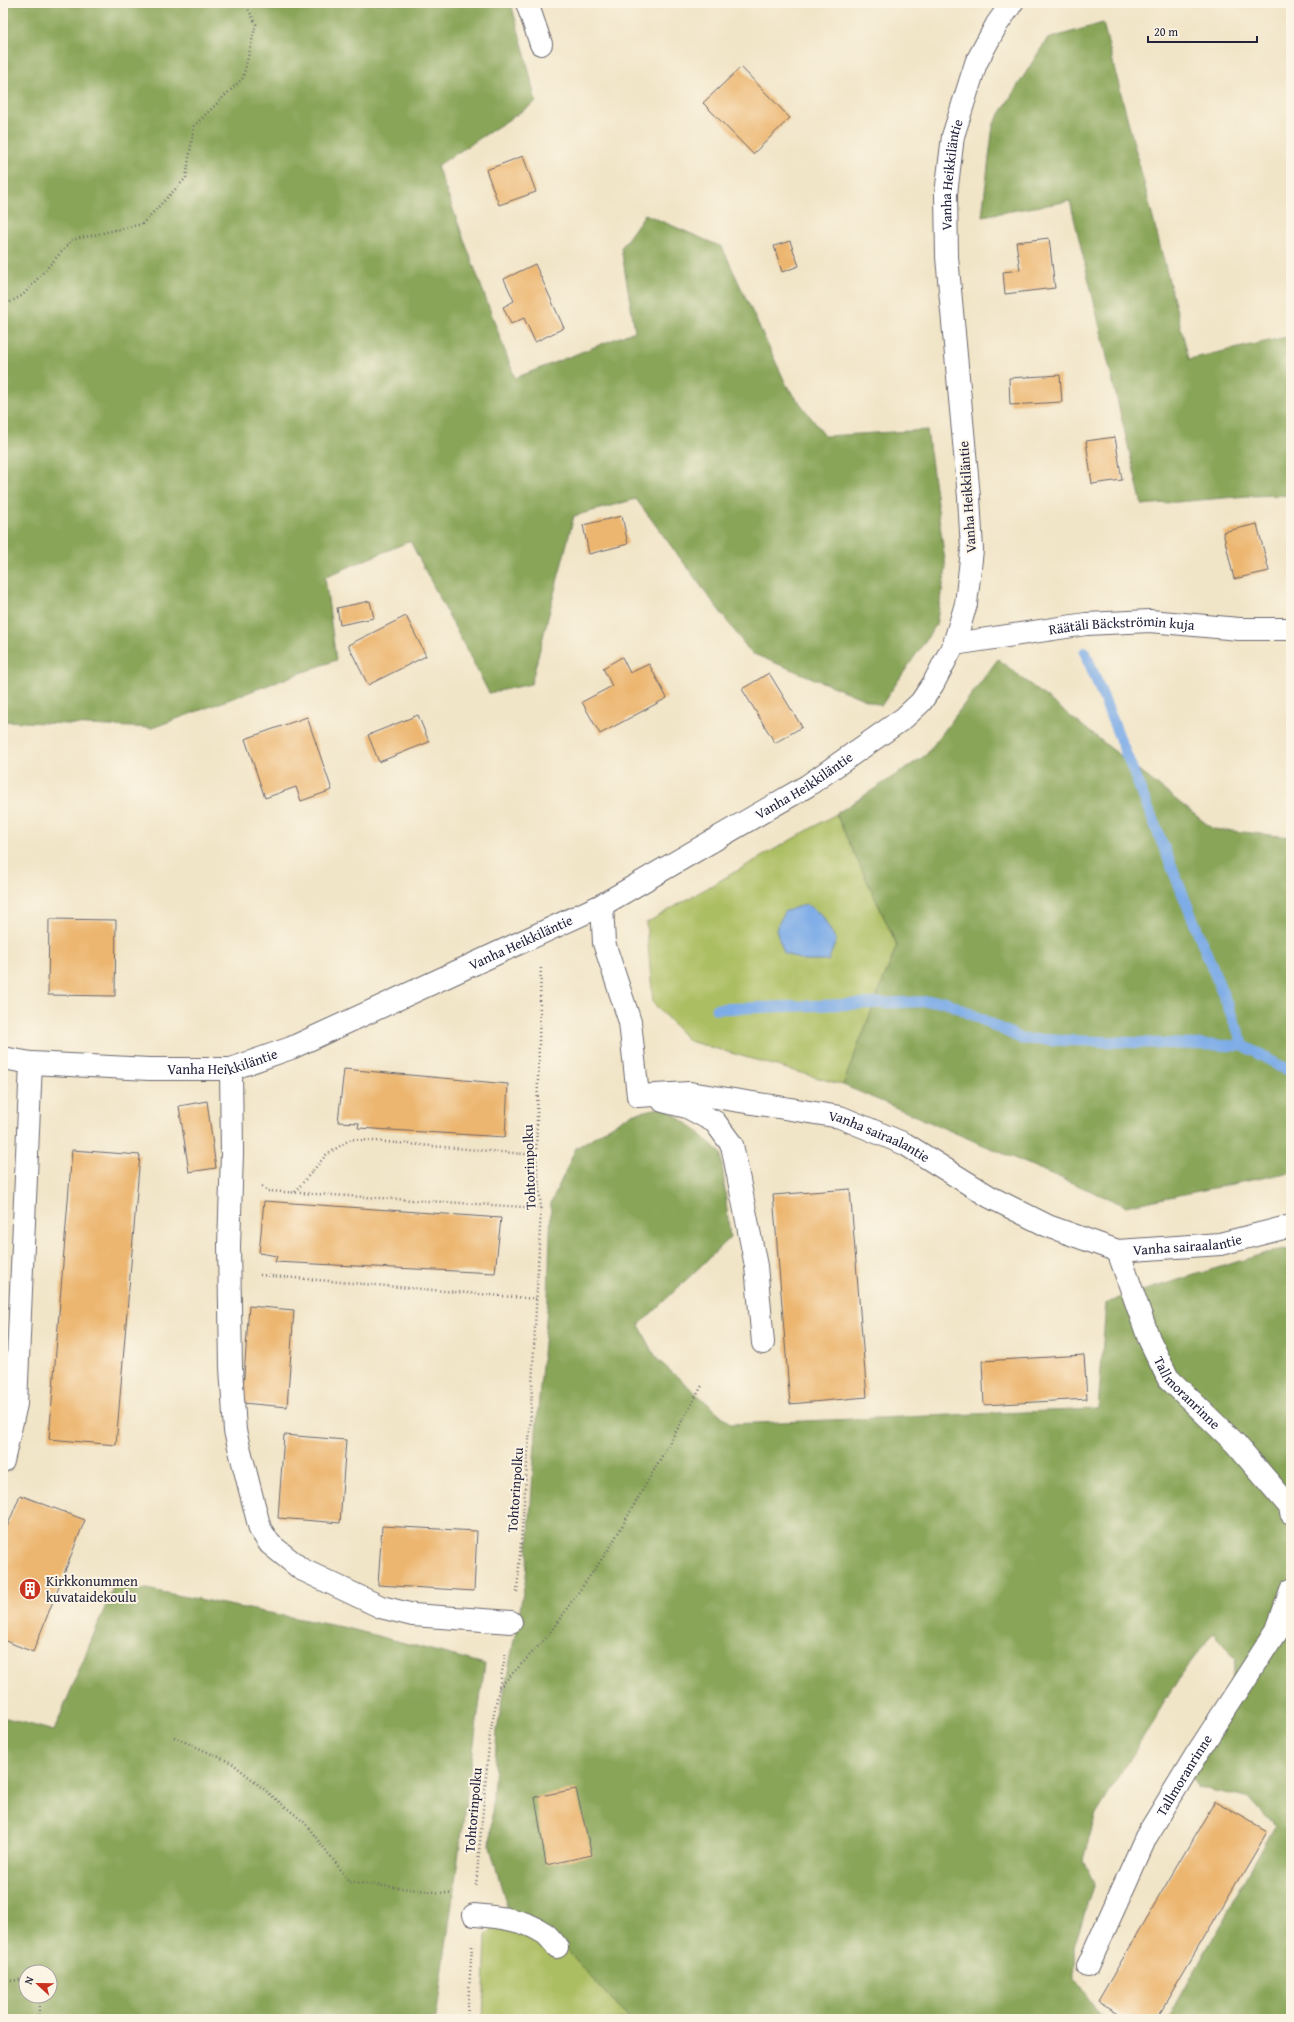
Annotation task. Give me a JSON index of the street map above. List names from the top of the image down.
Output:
{
  "streets": {
    "street": [
      "Vanha Heikkiläntie",
      "Räätäli Bäckströmin kuja",
      "Vanha sairaalantie",
      "Tallmoranrinne"
    ],
    "path": ["Tohtorinpolku"]
  },
  "crossings": [
    ["Vanha Heikkiläntie", "Räätäli Bäckströmin kuja"],
    ["Vanha sairaalantie", "Tallmoranrinne"]
  ],
  "places": {
    "building": ["Kirkkonummen kuvataidekoulu"]
  },
  "scale_bar": "20 m",
  "north": "left"
}
